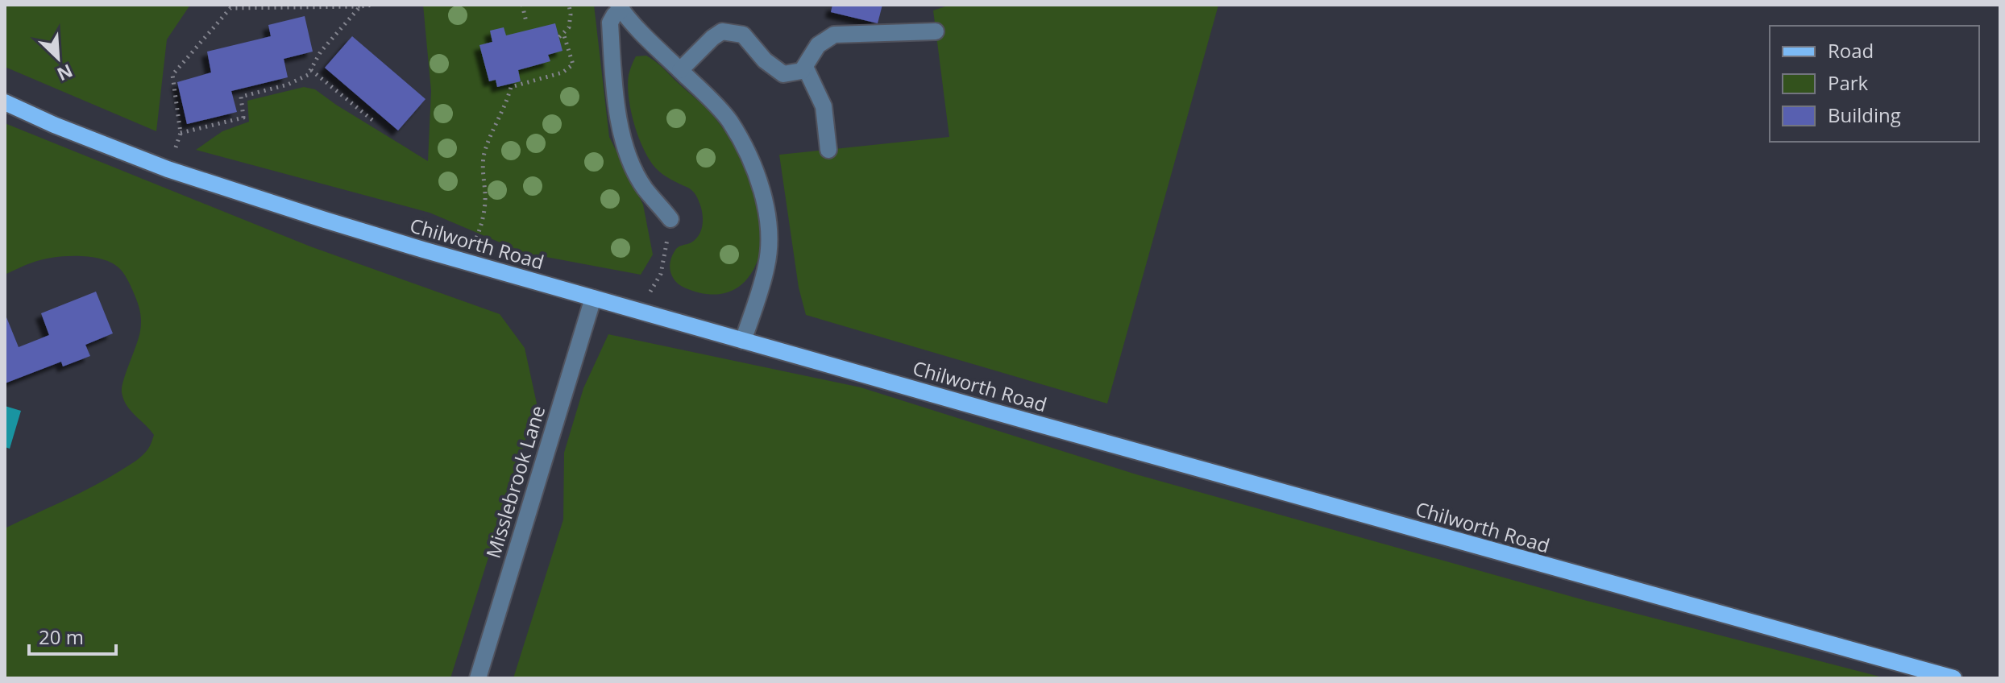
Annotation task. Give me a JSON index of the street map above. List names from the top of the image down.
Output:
{
  "streets": {
    "main road": ["Chilworth Road"],
    "street": ["Misslebrook Lane"]
  },
  "crossings": [
    ["Chilworth Road", "Misslebrook Lane"]
  ],
  "legend": ["Road", "Park", "Building"],
  "scale_bar": "20 m",
  "north": "bottom right"
}
